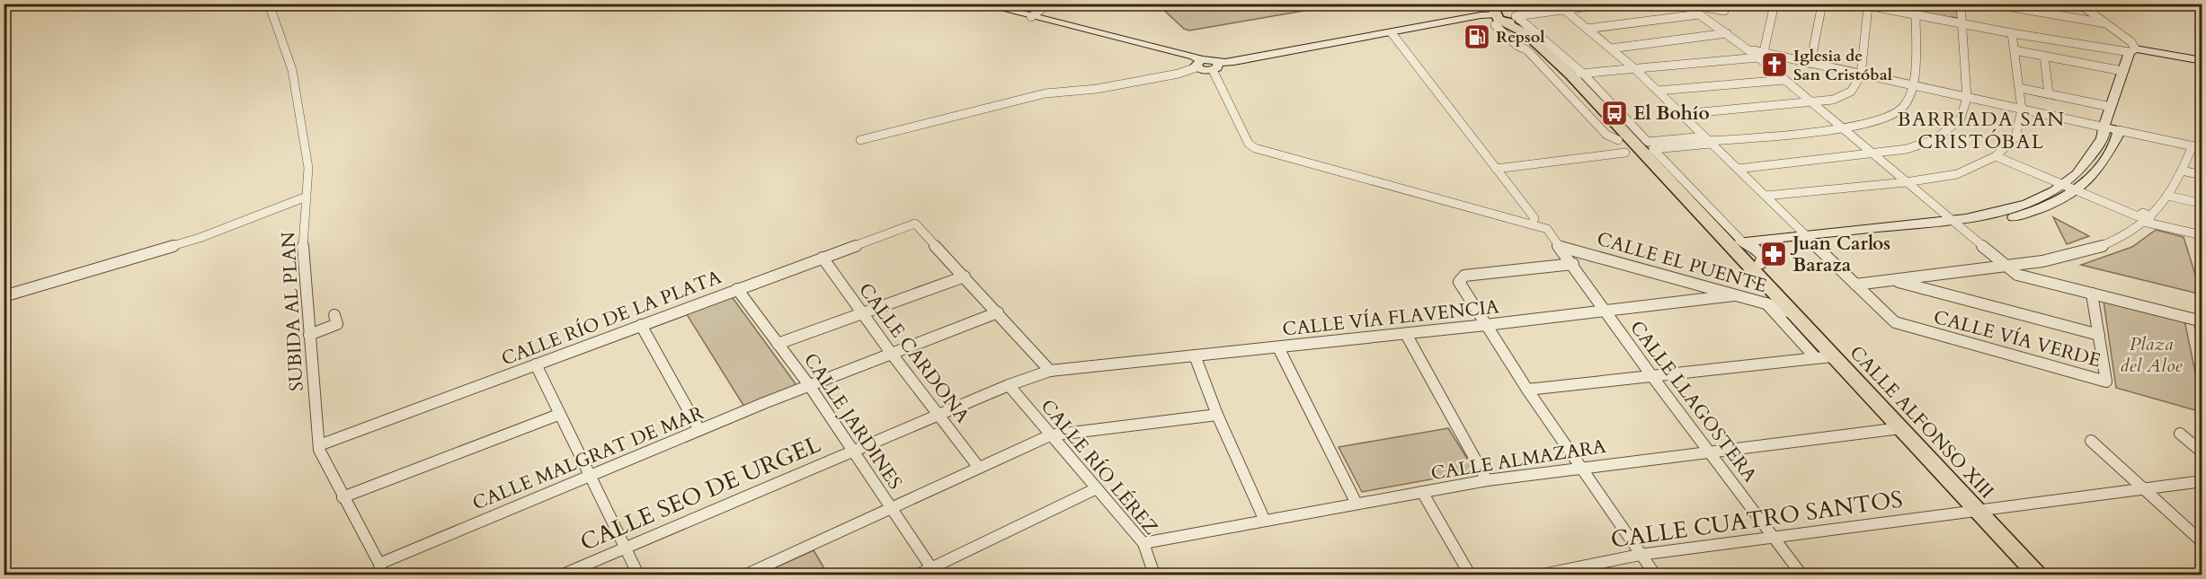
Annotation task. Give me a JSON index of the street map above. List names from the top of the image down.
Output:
{
  "streets": {
    "main road": ["CALLE ALFONSO XIII"],
    "street": [
      "CALLE EL PUENTE",
      "SUBIDA AL PLAN",
      "CALLE RÍO DE LA PLATA",
      "CALLE VÍA FLAVENCIA",
      "CALLE VÍA VERDE",
      "CALLE CARDONA",
      "CALLE LLAGOSTERA",
      "CALLE JARDINES",
      "CALLE MALGRAT DE MAR",
      "CALLE ALMAZARA",
      "CALLE RÍO LÉREZ",
      "CALLE SEO DE URGEL",
      "CALLE CUATRO SANTOS"
    ]
  },
  "crossings": [
    ["CALLE EL PUENTE", "CALLE VÍA FLAVENCIA"],
    ["CALLE EL PUENTE", "CALLE LLAGOSTERA"],
    ["CALLE EL PUENTE", "CALLE ALFONSO XIII"],
    ["SUBIDA AL PLAN", "CALLE RÍO DE LA PLATA"],
    ["SUBIDA AL PLAN", "CALLE MALGRAT DE MAR"],
    ["CALLE RÍO DE LA PLATA", "CALLE CARDONA"],
    ["CALLE RÍO DE LA PLATA", "CALLE JARDINES"],
    ["CALLE VÍA FLAVENCIA", "CALLE CARDONA"],
    ["CALLE VÍA FLAVENCIA", "CALLE LLAGOSTERA"],
    ["CALLE VÍA FLAVENCIA", "CALLE RÍO LÉREZ"],
    ["CALLE VÍA FLAVENCIA", "CALLE SEO DE URGEL"],
    ["CALLE CARDONA", "CALLE MALGRAT DE MAR"],
    ["CALLE CARDONA", "CALLE SEO DE URGEL"],
    ["CALLE LLAGOSTERA", "CALLE ALMAZARA"],
    ["CALLE LLAGOSTERA", "CALLE CUATRO SANTOS"],
    ["CALLE JARDINES", "CALLE MALGRAT DE MAR"],
    ["CALLE JARDINES", "CALLE SEO DE URGEL"],
    ["CALLE ALFONSO XIII", "CALLE ALMAZARA"],
    ["CALLE ALFONSO XIII", "CALLE CUATRO SANTOS"],
    ["CALLE ALMAZARA", "CALLE RÍO LÉREZ"]
  ],
  "districts": ["BARRIADA SAN CRISTÓBAL"],
  "parks": ["Plaza del Aloe"],
  "places": {
    "fuel station": ["Repsol"],
    "church": ["Iglesia de San Cristóbal"],
    "bus stop": ["El Bohío"],
    "pharmacy": ["Juan Carlos Baraza"]
  }
}
